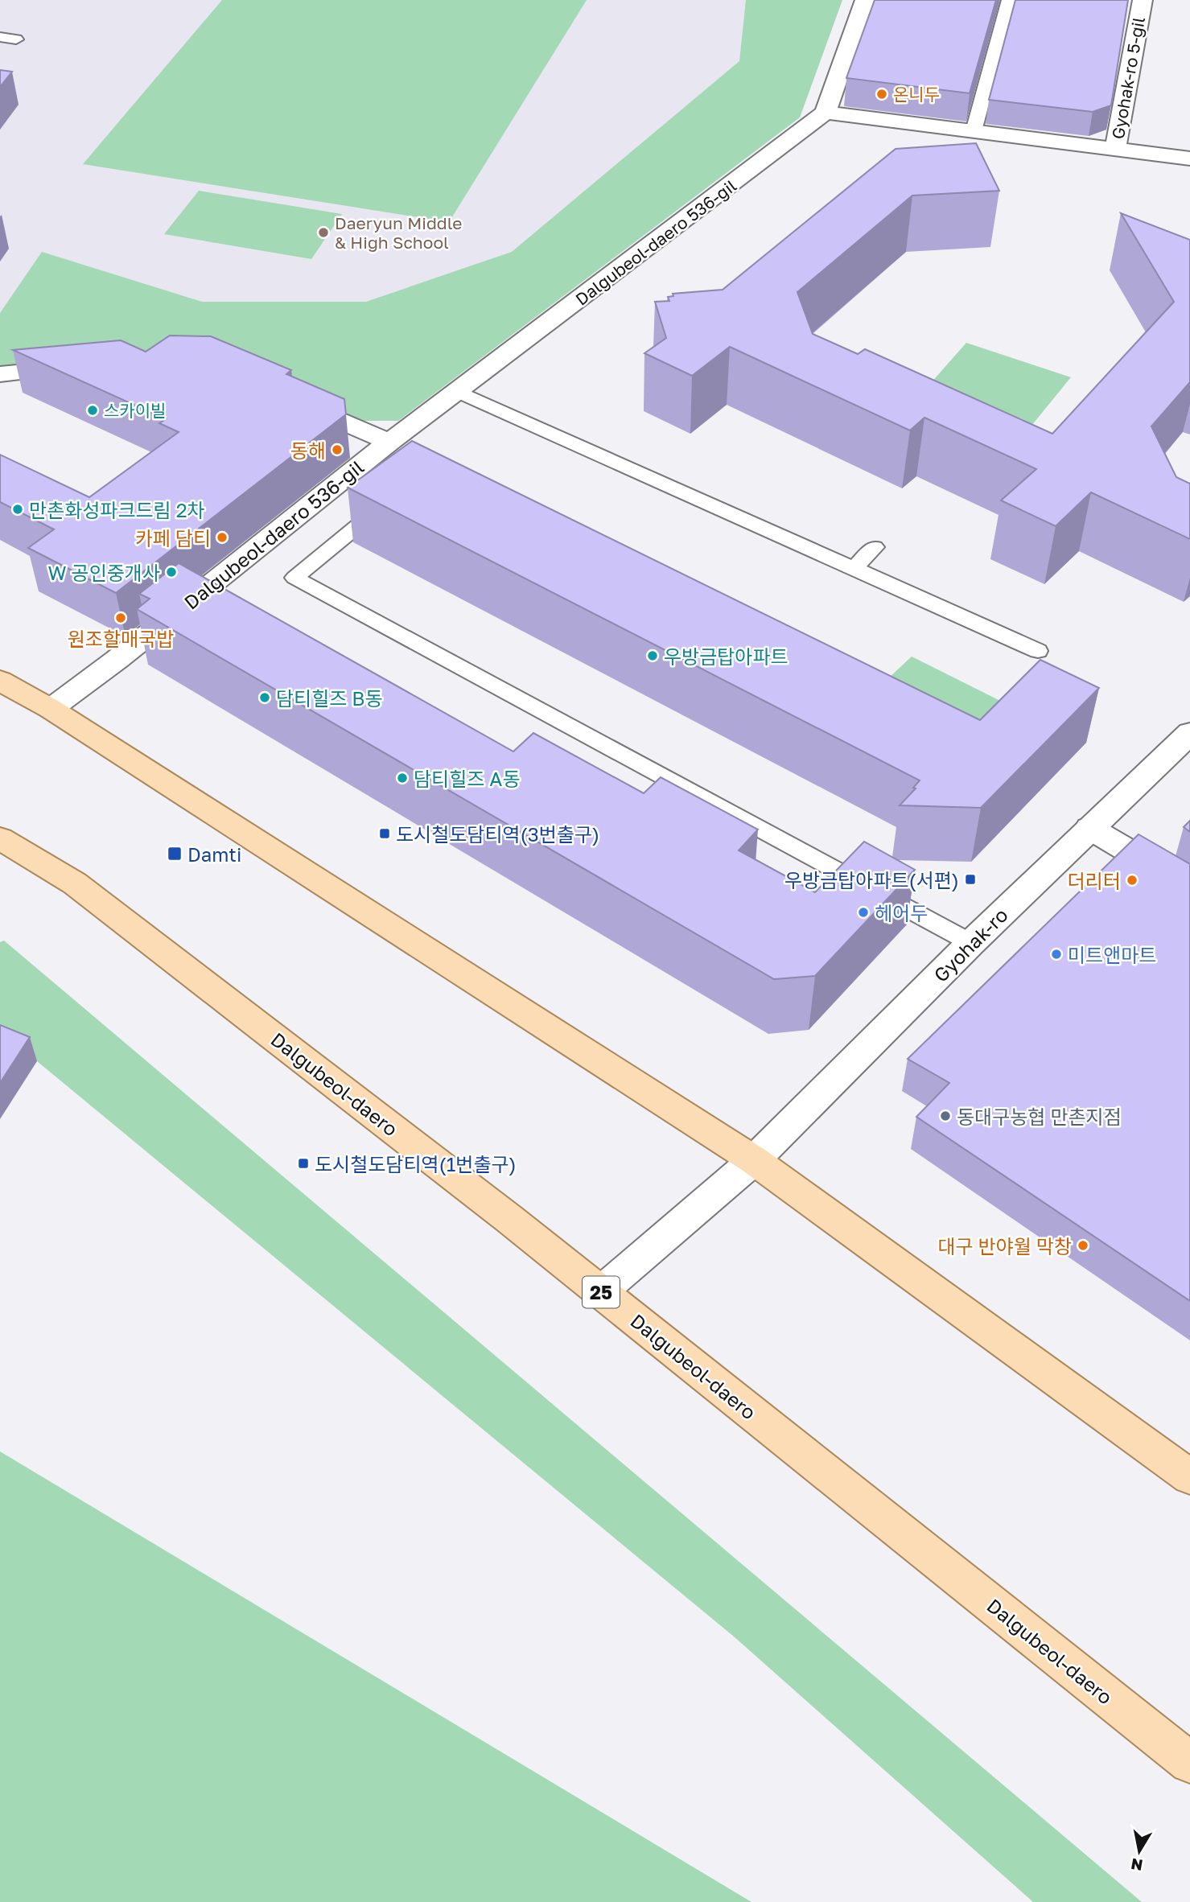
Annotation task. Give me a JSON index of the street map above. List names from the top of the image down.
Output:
{
  "streets": {
    "main road": ["Dalgubeol-daero", "25"],
    "street": ["Gyohak-ro 5-gil", "Dalgubeol-daero 536-gil", "Gyohak-ro"]
  },
  "crossings": [
    ["Gyohak-ro", "Dalgubeol-daero"]
  ],
  "places": {
    "other": [
      "온니두",
      "Daeryun Middle & High School",
      "스카이빌",
      "동해",
      "만촌화성파크드림 2차",
      "카페 담티",
      "W 공인중개사",
      "원조할매국밥",
      "우방금탑아파트",
      "담티힐즈 B동",
      "담티힐즈 A동",
      "더리터",
      "헤어두",
      "미트앤마트",
      "동대구농협 만촌지점",
      "대구 반야월 막창"
    ],
    "transit": [
      "도시철도담티역(3번출구)",
      "Damti",
      "우방금탑아파트(서편)",
      "도시철도담티역(1번출구)"
    ]
  },
  "north": "bottom"
}
